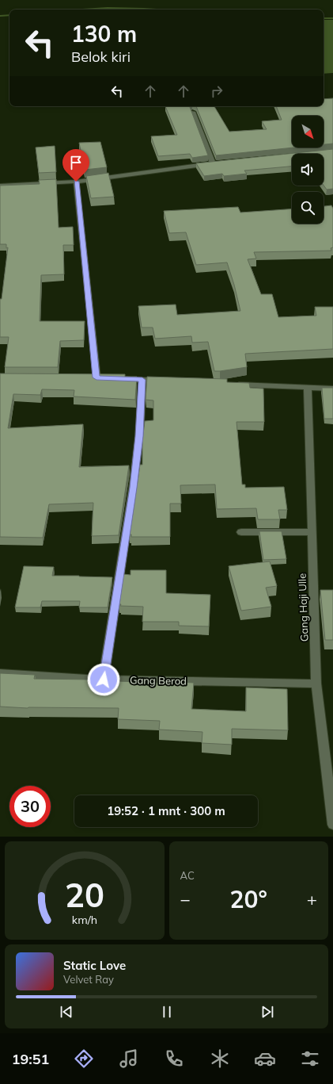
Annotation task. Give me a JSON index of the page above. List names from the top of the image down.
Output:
{
  "streets": {
    "street": ["Gang Haji Ulle", "Gang Berod"]
  },
  "crossings": [
    ["Gang Haji Ulle", "Gang Berod"]
  ],
  "north": "bottom right",
  "page": {
    "turn": ["130 m", "Belok kiri"],
    "limit": "30",
    "trip": "19:52 · 1 mnt · 300 m",
    "tile": "AC",
    "heat": ["−", "20°", "+"],
    "song": ["Static Love", "Velvet Ray"],
    "tabs": "19:51",
    "gauge": ["20", "km/h"]
  }
}
